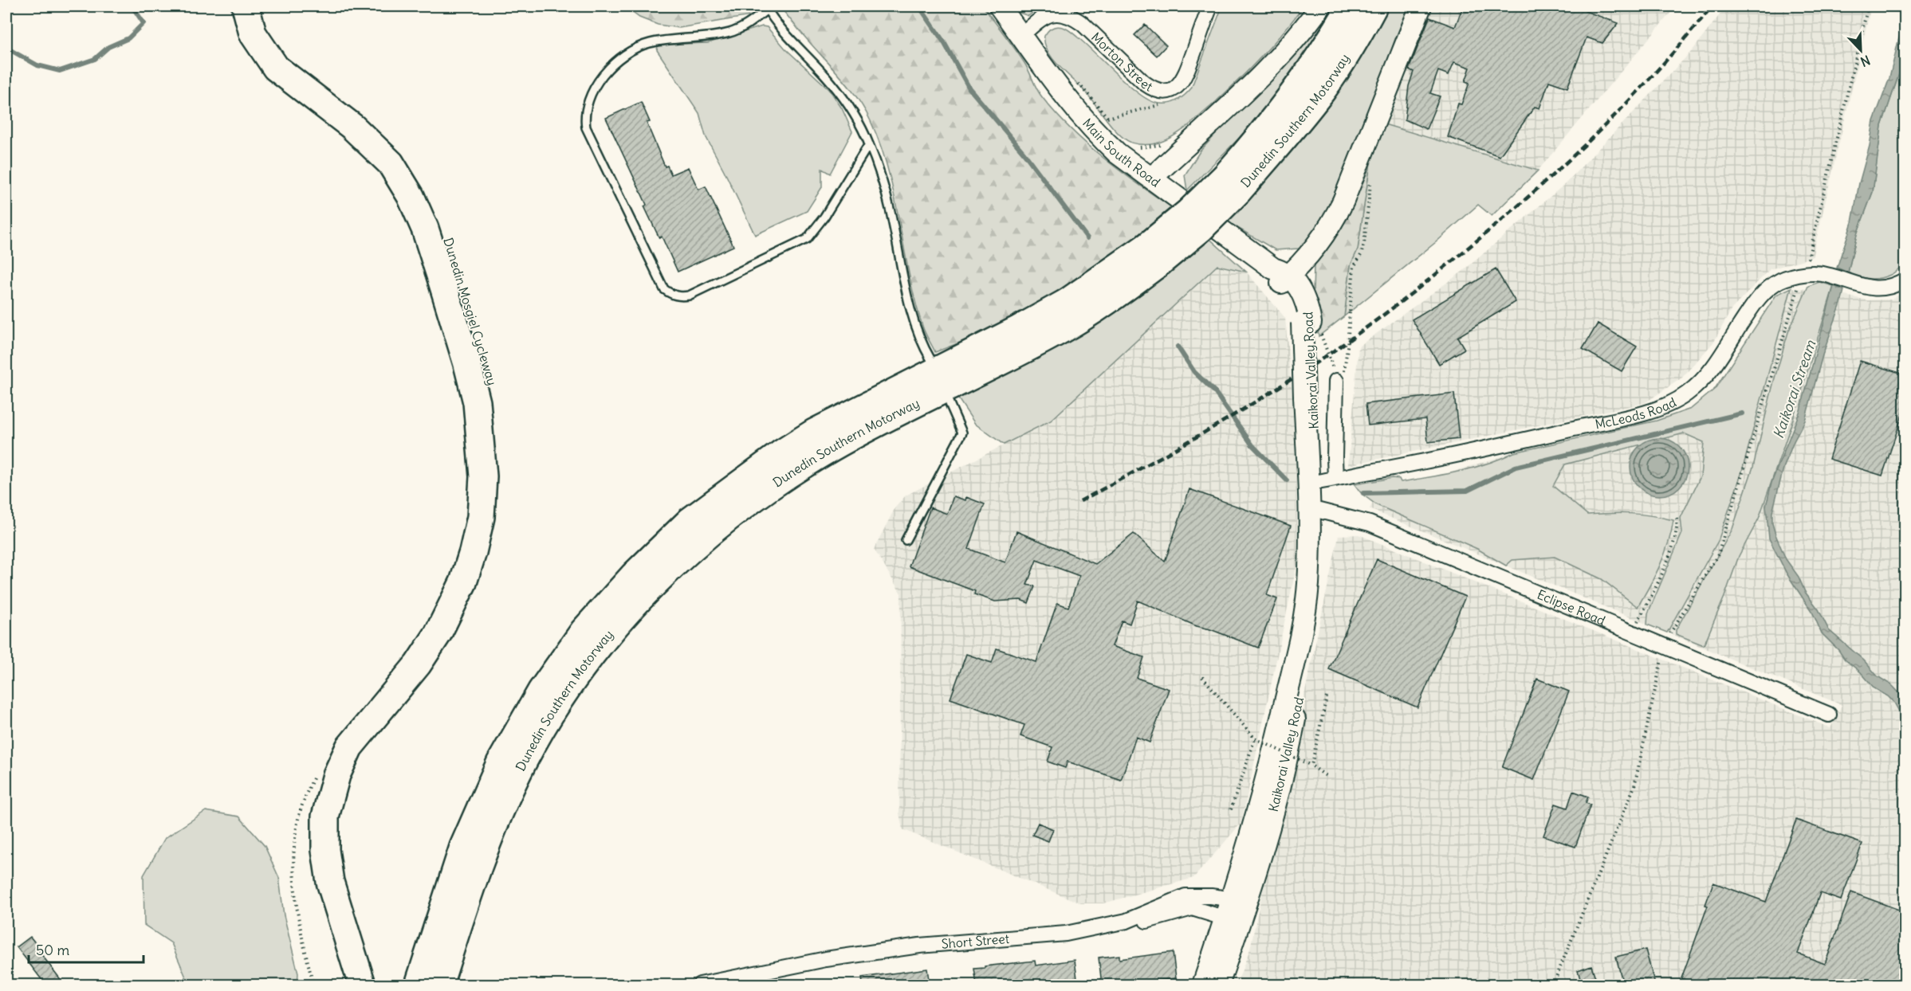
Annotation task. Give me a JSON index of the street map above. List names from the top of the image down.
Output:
{
  "streets": {
    "highway": ["Dunedin Southern Motorway"],
    "main road": ["Main South Road", "Kaikorai Valley Road"],
    "street": [
      "Morton Street",
      "McLeods Road",
      "Eclipse Road",
      "Short Street"
    ]
  },
  "crossings": [
    ["Morton Street", "Main South Road"],
    ["Main South Road", "Kaikorai Valley Road"],
    ["Kaikorai Valley Road", "McLeods Road"],
    ["Kaikorai Valley Road", "Eclipse Road"],
    ["Kaikorai Valley Road", "Short Street"]
  ],
  "water": ["Kaikorai Stream"],
  "scale_bar": "50 m",
  "north": "bottom right"
}
